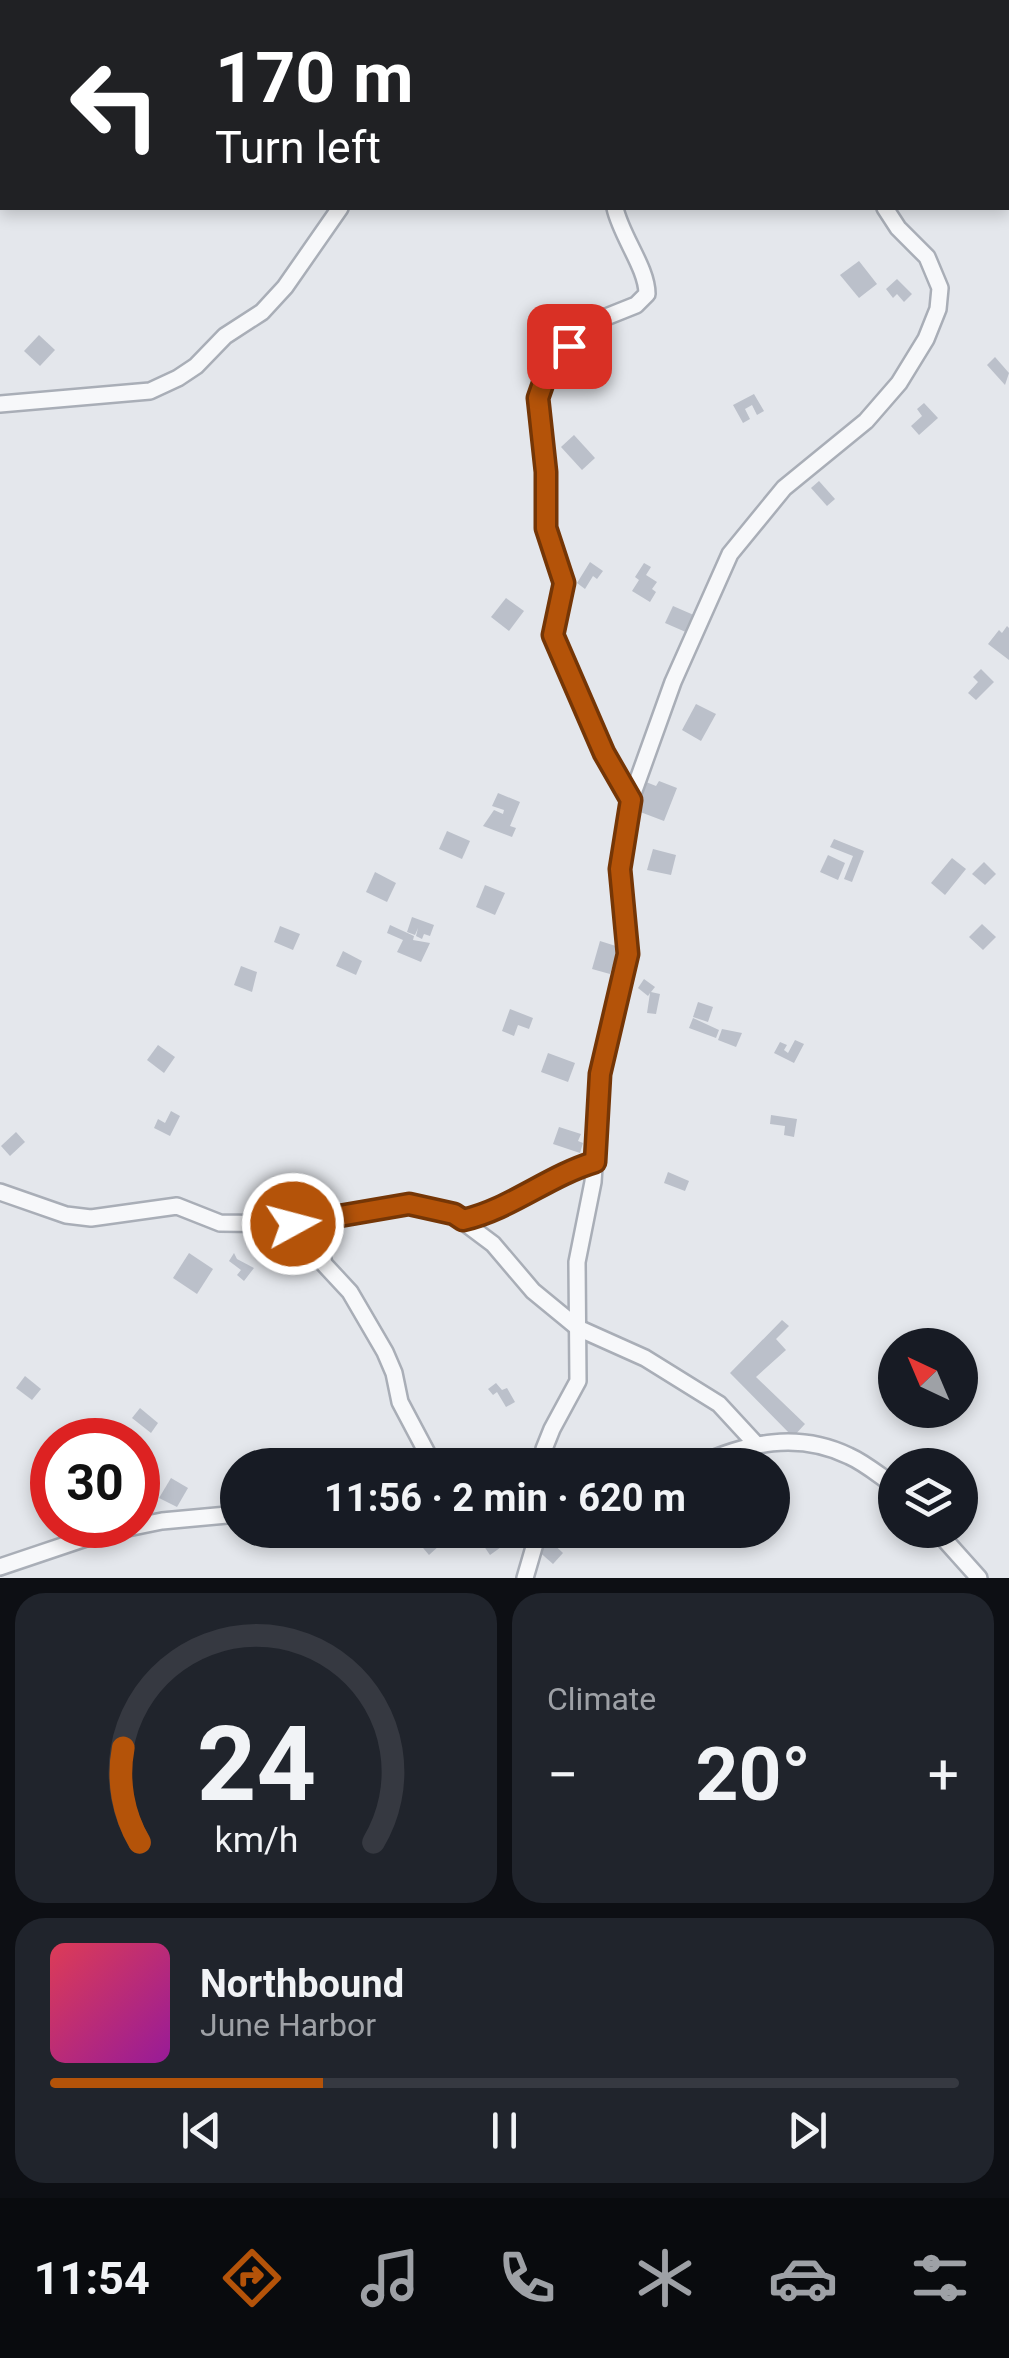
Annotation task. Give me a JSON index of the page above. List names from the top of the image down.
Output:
{
  "north": "top left",
  "page": {
    "turn": ["170 m", "Turn left"],
    "limit": "30",
    "trip": "11:56 · 2 min · 620 m",
    "tile": "Climate",
    "heat": ["−", "20°", "+"],
    "song": ["Northbound", "June Harbor"],
    "tabs": "11:54",
    "gauge": ["24", "km/h"]
  }
}
